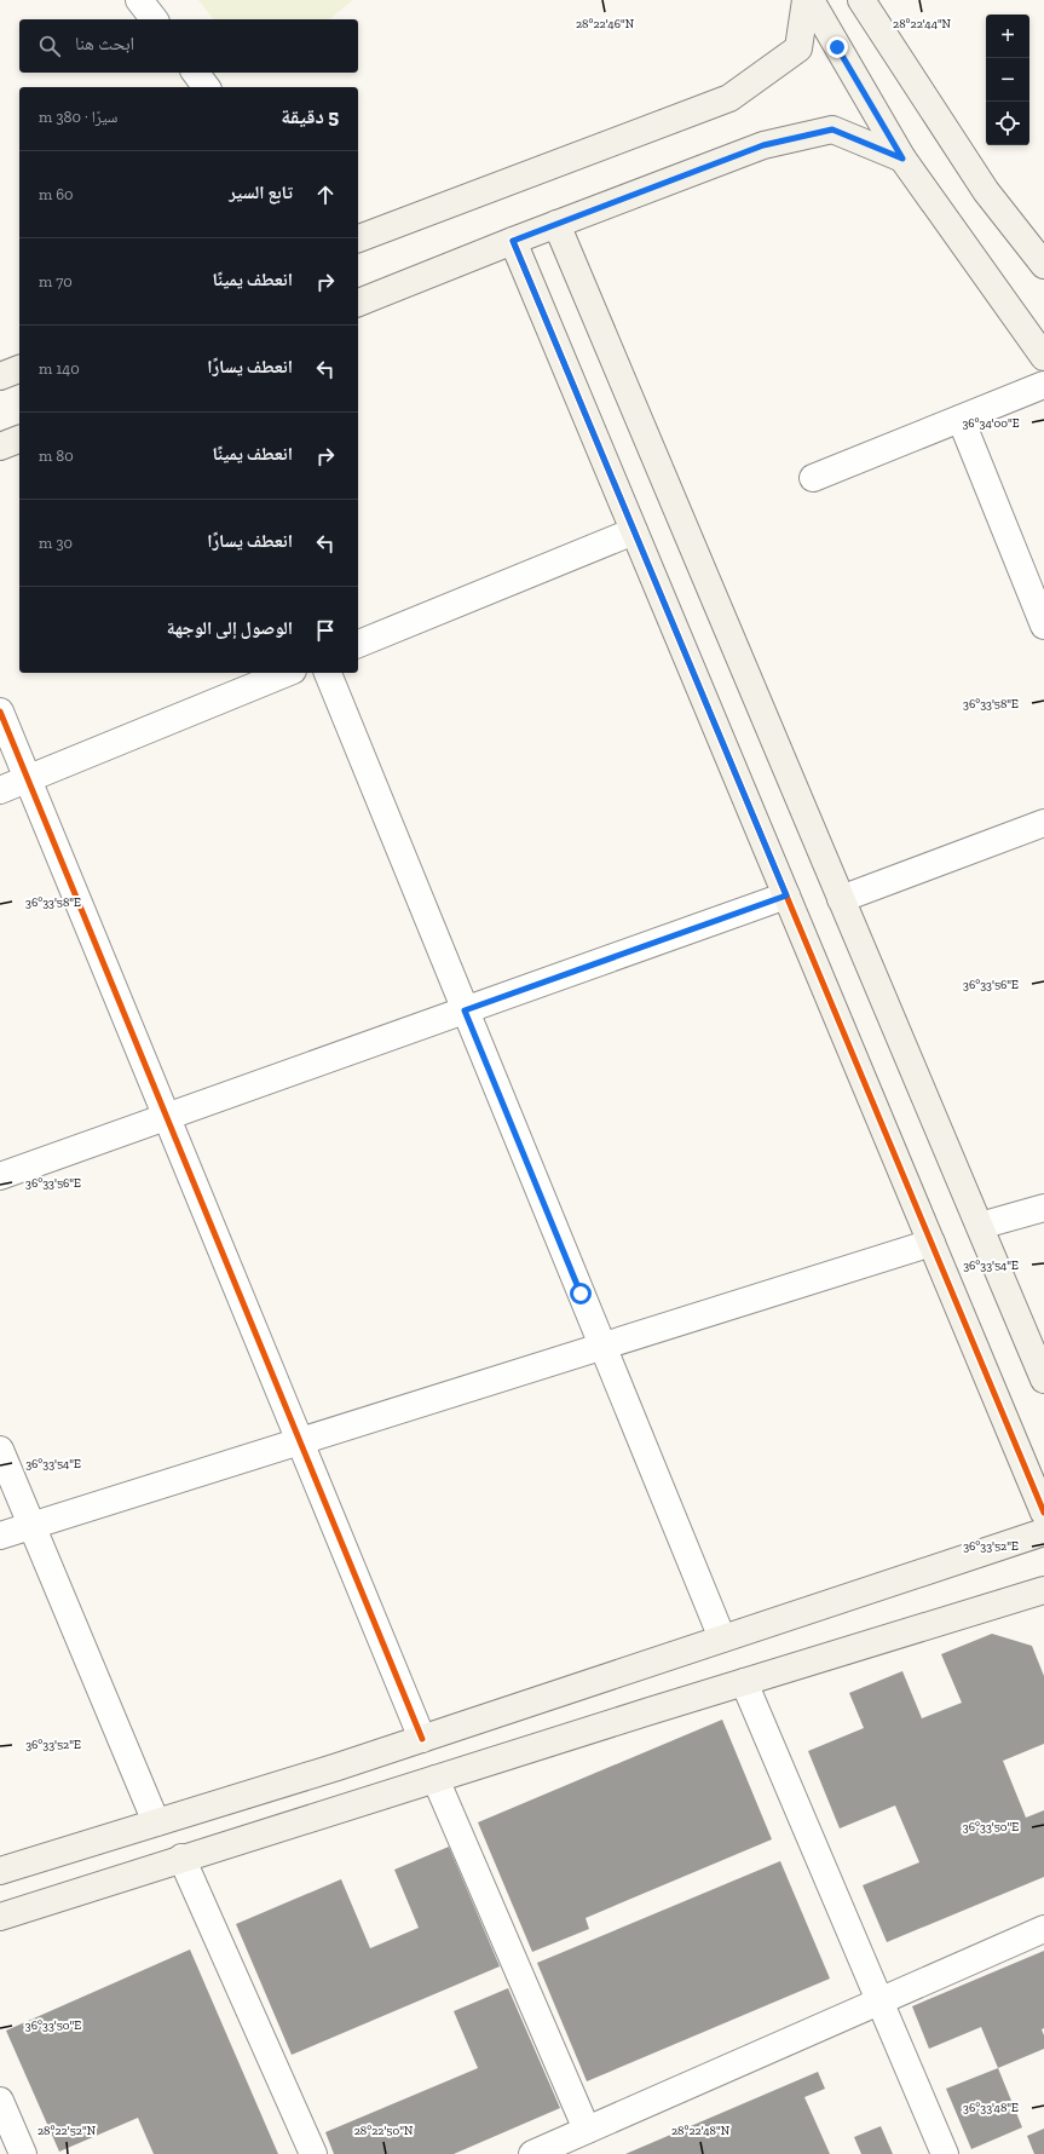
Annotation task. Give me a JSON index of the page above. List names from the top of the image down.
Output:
{
  "page": {
    "map_buttons": ["+", "−"],
    "search": "ابحث هنا",
    "heading": ["5 دقيقة", "سيرًا · 380 m"],
    "list": [
      ["تابع السير", "60 m"],
      ["انعطف يمينًا", "70 m"],
      ["انعطف يسارًا", "140 m"],
      ["انعطف يمينًا", "80 m"],
      ["انعطف يسارًا", "30 m"],
      "الوصول إلى الوجهة"
    ]
  },
  "coordinates": [
    "28°22'46\"N",
    "28°22'44\"N",
    "36°34'00\"E",
    "36°33'58\"E",
    "36°33'56\"E",
    "36°33'54\"E",
    "36°33'52\"E",
    "36°33'50\"E",
    "36°33'48\"E",
    "28°22'52\"N",
    "28°22'50\"N",
    "28°22'48\"N"
  ]
}
